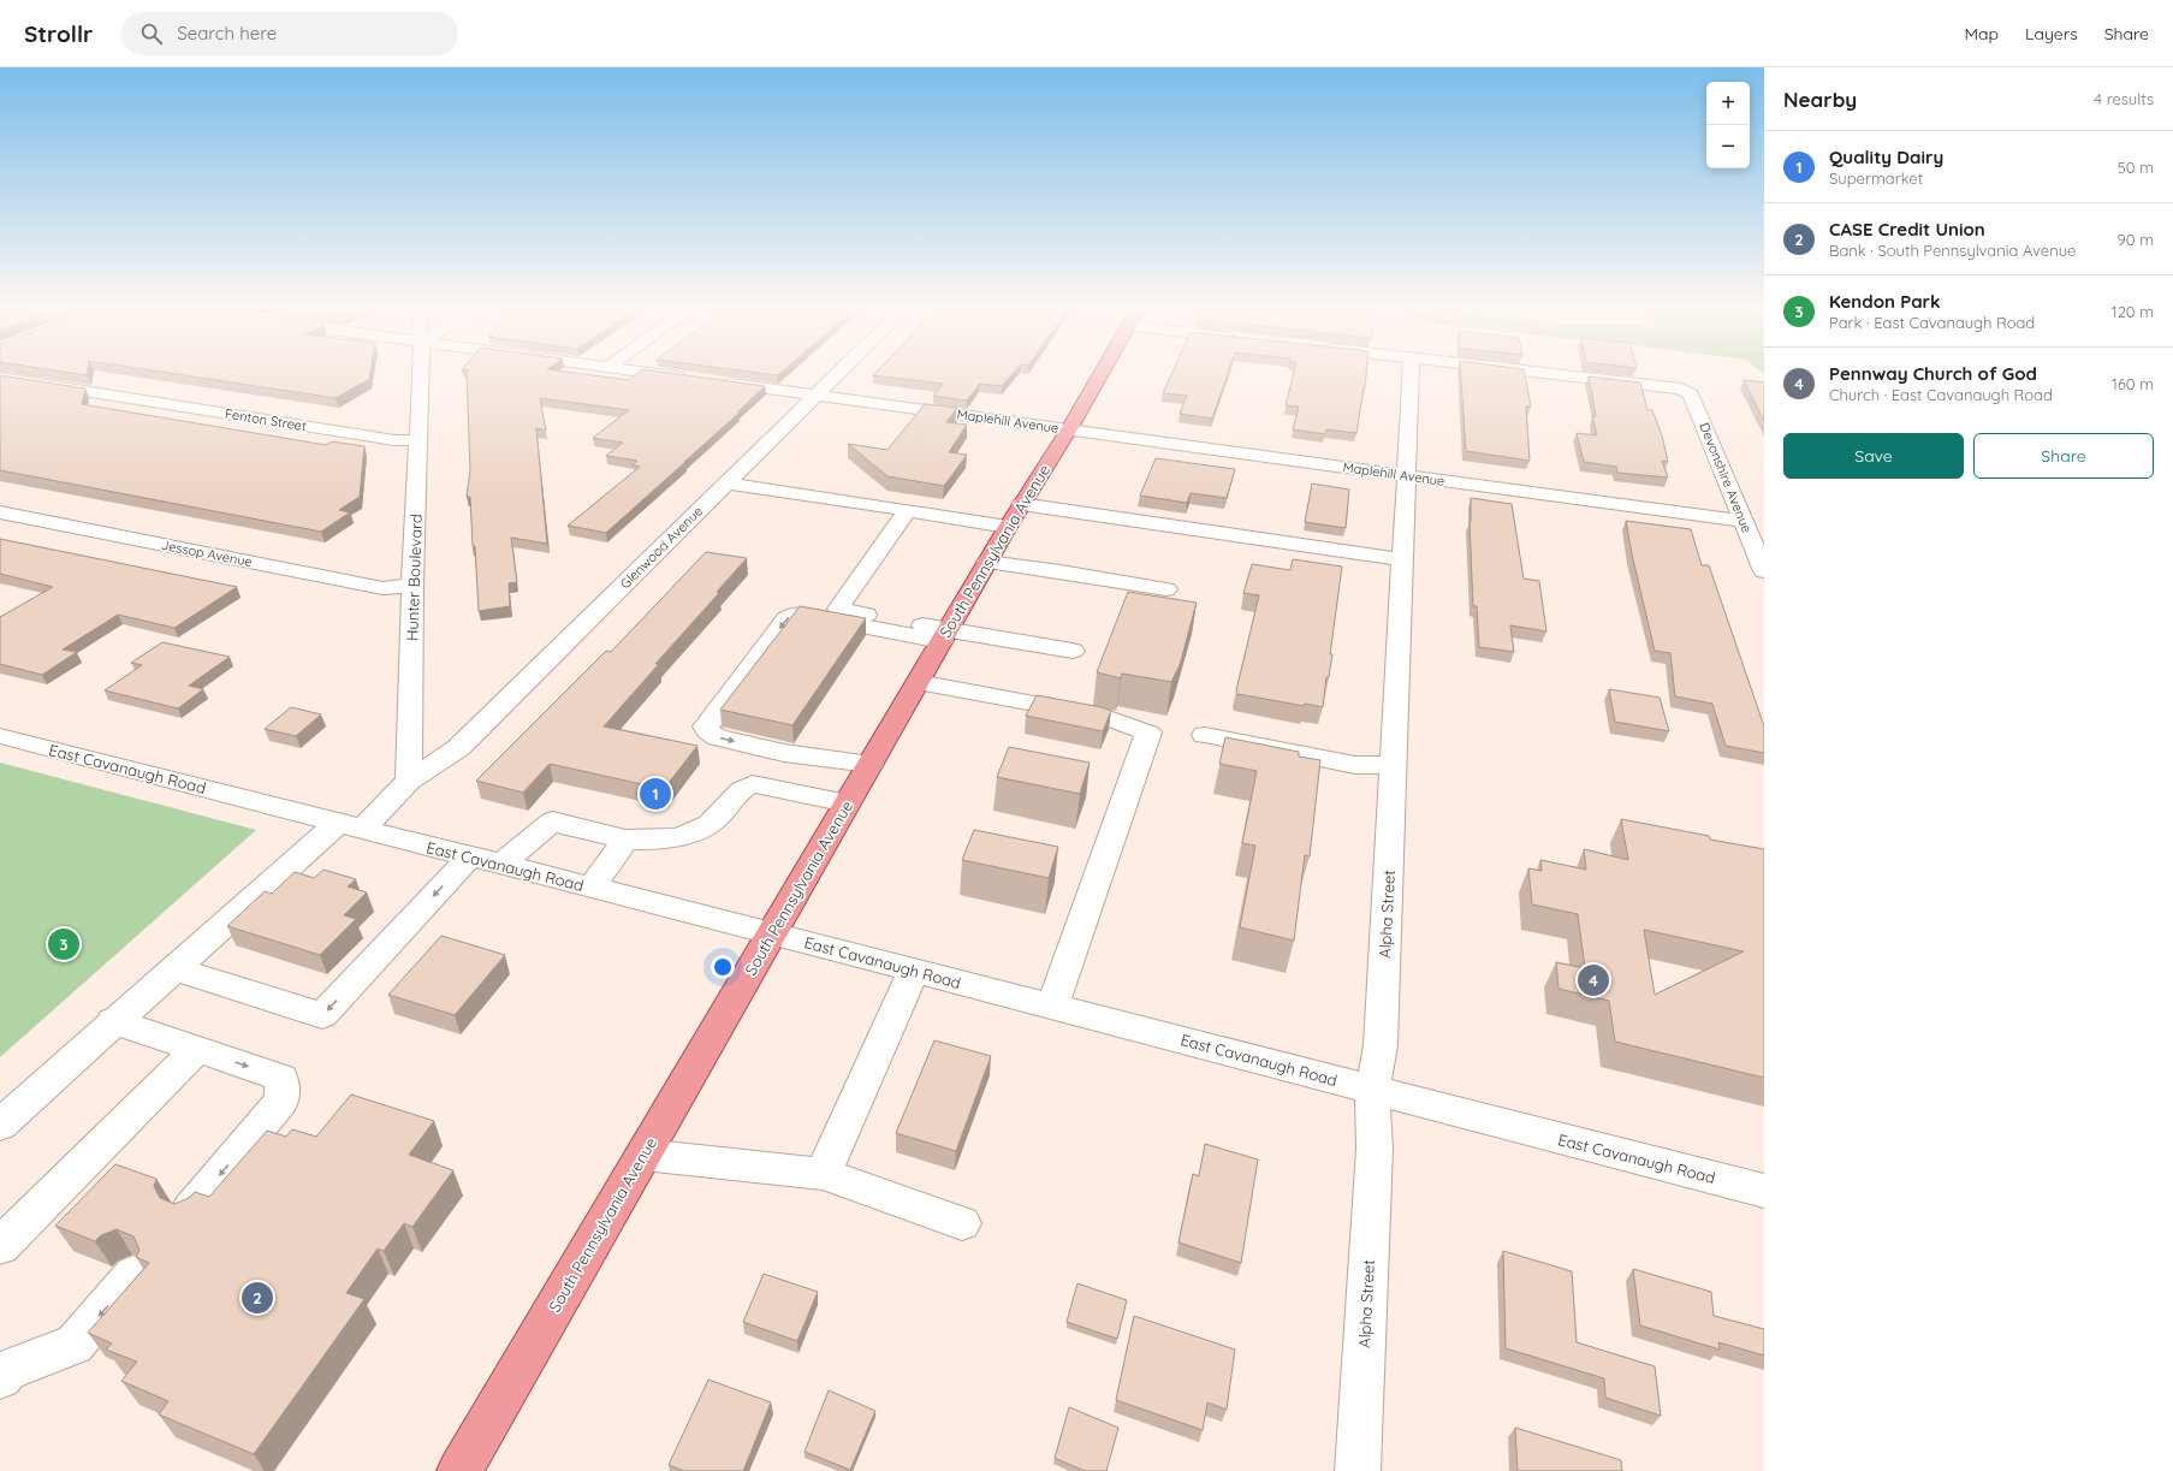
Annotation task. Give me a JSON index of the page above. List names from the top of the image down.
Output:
{
  "streets": {
    "main road": ["South Pennsylvania Avenue"],
    "street": [
      "Fenton Street",
      "Maplehill Avenue",
      "Devonshire Avenue",
      "Glenwood Avenue",
      "Jessop Avenue",
      "Hunter Boulevard",
      "East Cavanaugh Road",
      "Alpha Street"
    ]
  },
  "crossings": [
    ["Fenton Street", "Hunter Boulevard"],
    ["Maplehill Avenue", "Devonshire Avenue"],
    ["Maplehill Avenue", "Glenwood Avenue"],
    ["Maplehill Avenue", "South Pennsylvania Avenue"],
    ["Maplehill Avenue", "Alpha Street"],
    ["Glenwood Avenue", "Hunter Boulevard"],
    ["South Pennsylvania Avenue", "East Cavanaugh Road"],
    ["Jessop Avenue", "Hunter Boulevard"],
    ["East Cavanaugh Road", "Alpha Street"]
  ],
  "page": {
    "header": "Strollr",
    "search": "Search here",
    "nav": ["Map", "Layers", "Share"],
    "heading": ["Nearby", "4 results"],
    "map_buttons": ["+", "−"],
    "list": [
      {
        "mark": "1",
        "name": "Quality Dairy",
        "note": "Supermarket",
        "value": "50 m"
      },
      {
        "mark": "2",
        "name": "CASE Credit Union",
        "note": "Bank · South Pennsylvania Avenue",
        "value": "90 m"
      },
      {
        "mark": "3",
        "name": "Kendon Park",
        "note": "Park · East Cavanaugh Road",
        "value": "120 m"
      },
      {
        "mark": "4",
        "name": "Pennway Church of God",
        "note": "Church · East Cavanaugh Road",
        "value": "160 m"
      }
    ],
    "buttons": ["Save", "Share"],
    "pins": [
      "1",
      "3",
      "4",
      "2"
    ]
  }
}
